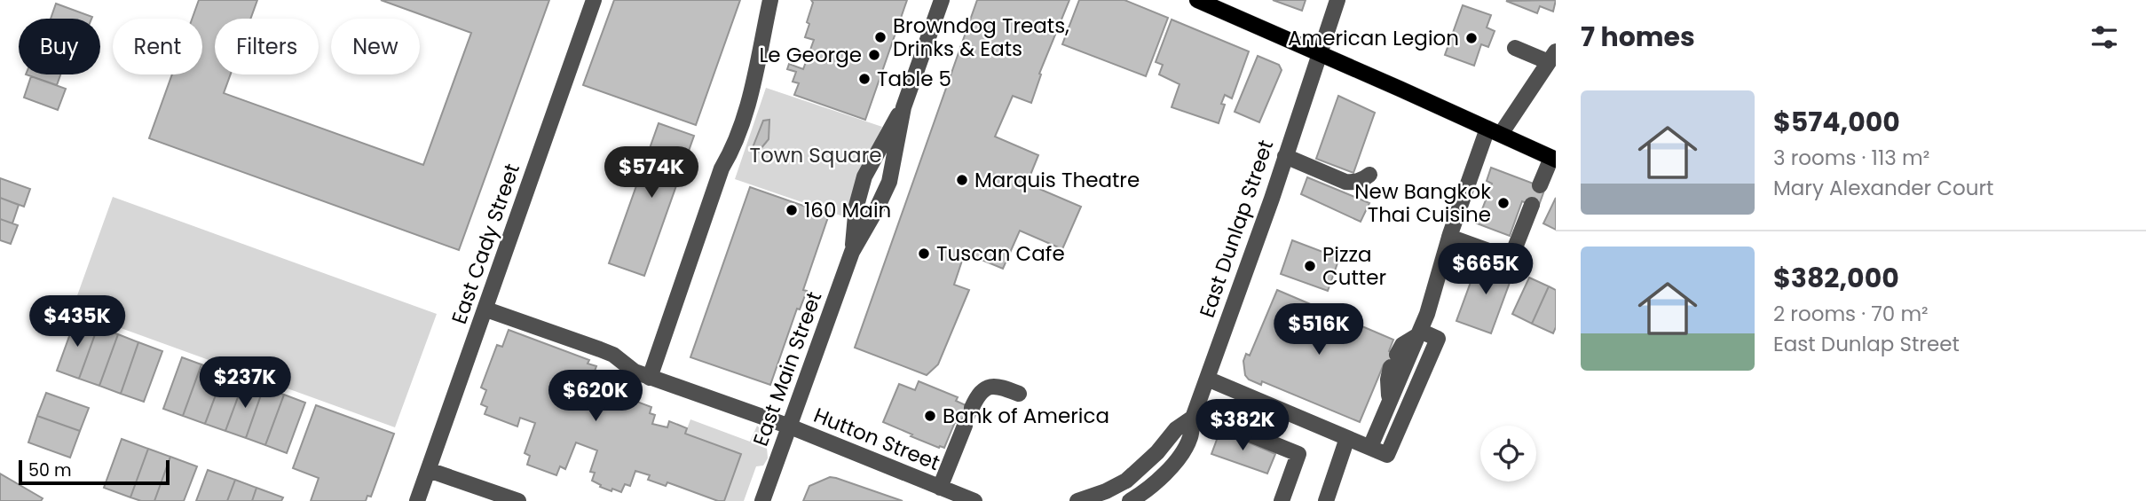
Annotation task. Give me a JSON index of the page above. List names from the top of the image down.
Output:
{
  "streets": {
    "street": [
      "East Dunlap Street",
      "East Cady Street",
      "East Main Street",
      "Hutton Street"
    ]
  },
  "crossings": [
    ["East Cady Street", "Hutton Street"],
    ["East Main Street", "Hutton Street"]
  ],
  "parks": ["Town Square"],
  "places": [
    "Browndog Treats, Drinks & Eats",
    "American Legion",
    "Le George",
    "Table 5",
    "Marquis Theatre",
    "New Bangkok Thai Cuisine",
    "160 Main",
    "Tuscan Cafe",
    "Pizza Cutter",
    "Bank of America"
  ],
  "scale_bar": "50 m",
  "page": {
    "heading": "7 homes",
    "chip": [
      "Buy",
      "Rent",
      "Filters",
      "New"
    ],
    "list": [
      {
        "name": "$574,000",
        "note": "3 rooms · 113 m² · Mary Alexander Court"
      },
      {
        "name": "$382,000",
        "note": "2 rooms · 70 m² · East Dunlap Street"
      }
    ],
    "price": [
      "$574K",
      "$665K",
      "$435K",
      "$516K",
      "$237K",
      "$620K",
      "$382K"
    ],
    "scale": "50 m"
  }
}
